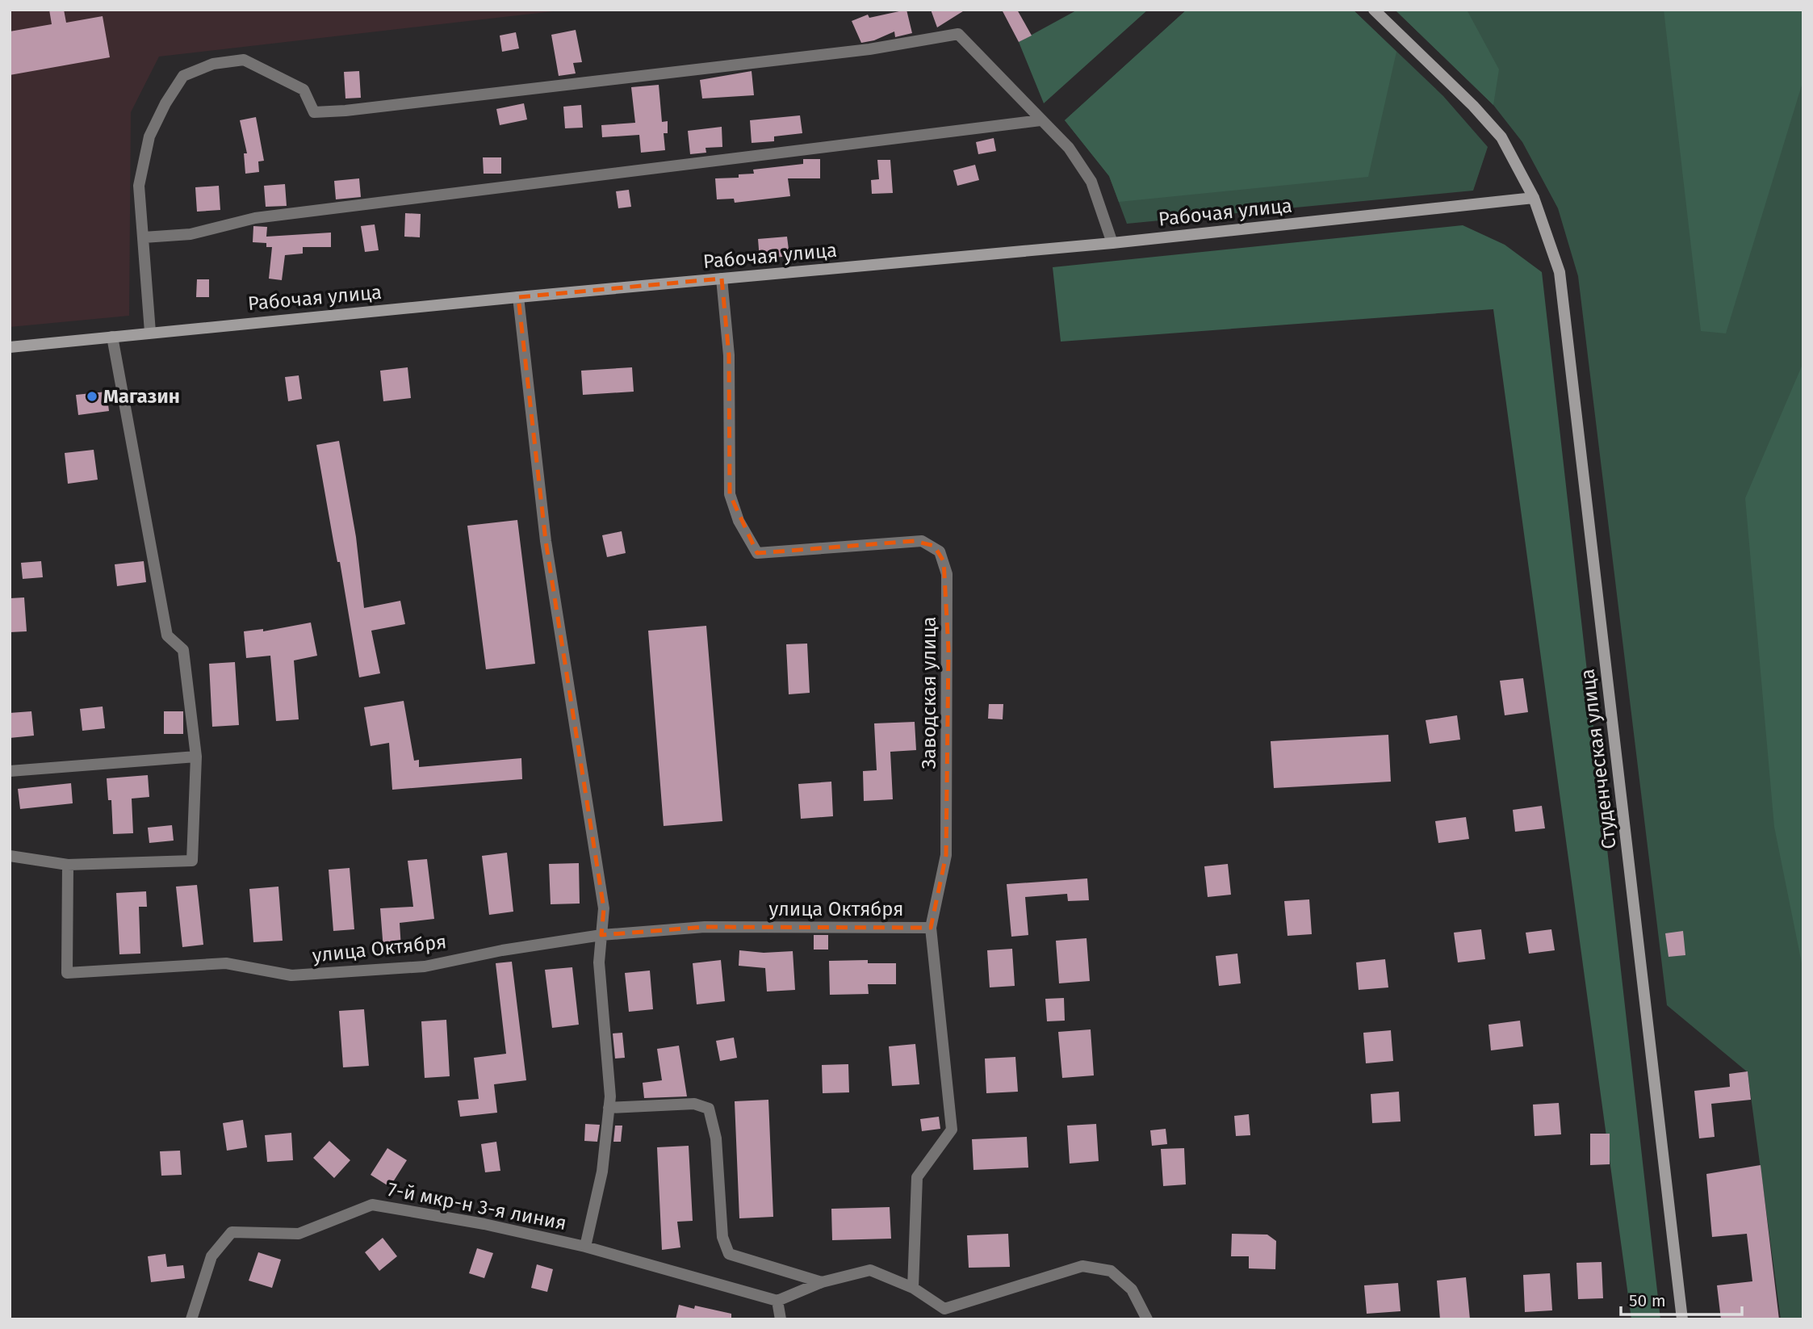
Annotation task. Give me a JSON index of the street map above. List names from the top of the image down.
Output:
{
  "streets": {
    "street": [
      "Рабочая улица",
      "Заводская улица",
      "Студенческая улица",
      "улица Октября",
      "7-й мкр-н 3-я линия"
    ]
  },
  "crossings": [
    ["Рабочая улица", "Заводская улица"],
    ["Рабочая улица", "Студенческая улица"],
    ["Заводская улица", "улица Октября"]
  ],
  "places": ["Магазин"],
  "scale_bar": "50 m"
}
